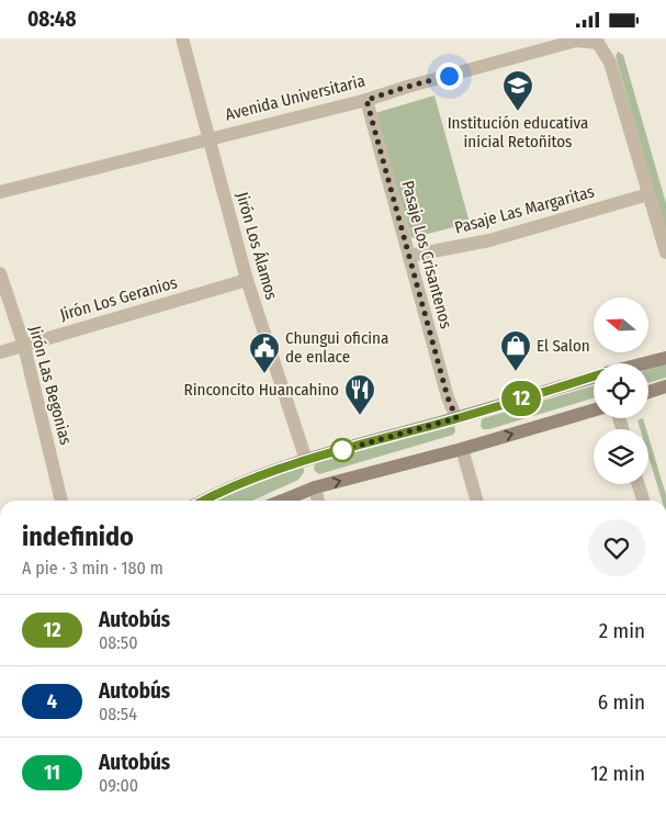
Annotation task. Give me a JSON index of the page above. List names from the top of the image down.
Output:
{
  "streets": {
    "street": [
      "Avenida Universitaria",
      "Pasaje Las Margaritas",
      "Jirón Los Álamos",
      "Pasaje Los Crisantenos",
      "Jirón Los Geranios",
      "Jirón Las Begonias"
    ]
  },
  "crossings": [
    ["Avenida Universitaria", "Pasaje Las Margaritas"],
    ["Avenida Universitaria", "Jirón Los Álamos"],
    ["Avenida Universitaria", "Pasaje Los Crisantenos"],
    ["Pasaje Las Margaritas", "Pasaje Los Crisantenos"],
    ["Jirón Los Álamos", "Jirón Los Geranios"],
    ["Jirón Los Geranios", "Jirón Las Begonias"]
  ],
  "places": {
    "school or university": ["Institución educativa inicial Retoñitos"],
    "shop": ["El Salon"],
    "public building": ["Chungui oficina de enlace"],
    "restaurant": ["Rinconcito Huancahino"]
  },
  "lines": ["bus line 12"],
  "north": "left",
  "page": {
    "status": "08:48",
    "on_map": "12",
    "heading": ["indefinido", "A pie · 3 min · 180 m"],
    "list": [
      {
        "mark": "12",
        "name": "Autobús",
        "note": "08:50",
        "value": "2 min"
      },
      {
        "mark": "4",
        "name": "Autobús",
        "note": "08:54",
        "value": "6 min"
      },
      {
        "mark": "11",
        "name": "Autobús",
        "note": "09:00",
        "value": "12 min"
      }
    ]
  }
}
